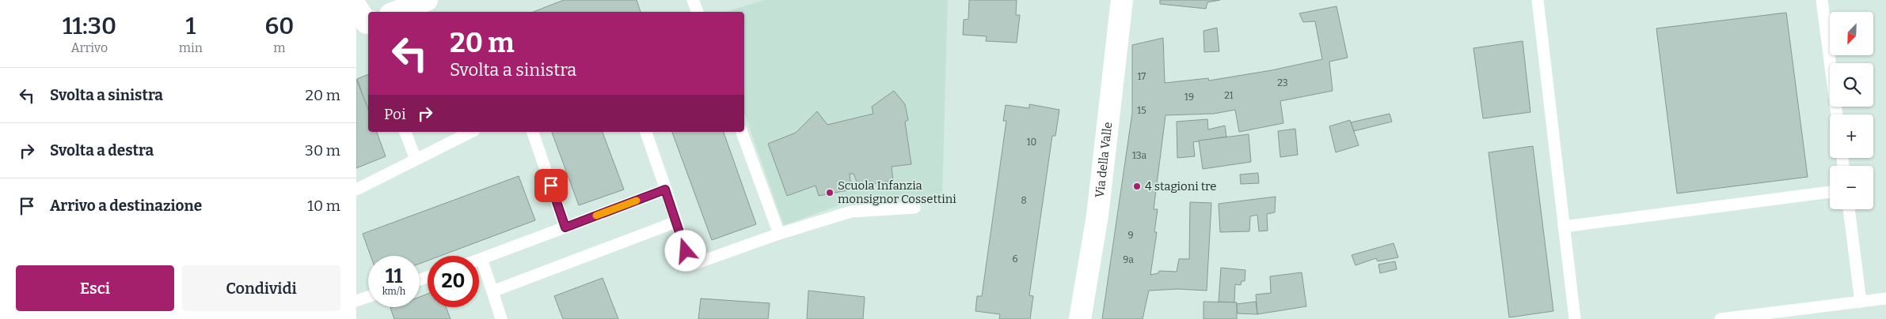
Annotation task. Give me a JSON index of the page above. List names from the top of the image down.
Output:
{
  "streets": {
    "street": ["Via della Valle"]
  },
  "places": ["4 stagioni tre", "Scuola Infanzia monsignor Cossettini"],
  "house_numbers": [
    "17",
    "23",
    "21",
    "19",
    "15",
    "10",
    "13a",
    "8",
    "9",
    "6",
    "9a"
  ],
  "north": "bottom left",
  "page": {
    "eta": [
      "11:30",
      "Arrivo",
      "1",
      "min",
      "60",
      "m"
    ],
    "map_buttons": ["+", "−"],
    "turn": ["20 m", "Svolta a sinistra"],
    "list": [
      {
        "name": "Svolta a sinistra",
        "value": "20 m"
      },
      {
        "name": "Svolta a destra",
        "value": "30 m"
      },
      {
        "name": "Arrivo a destinazione",
        "value": "10 m"
      }
    ],
    "then": "Poi",
    "speed": "11 km/h",
    "limit": "20",
    "buttons": ["Esci", "Condividi"]
  }
}
